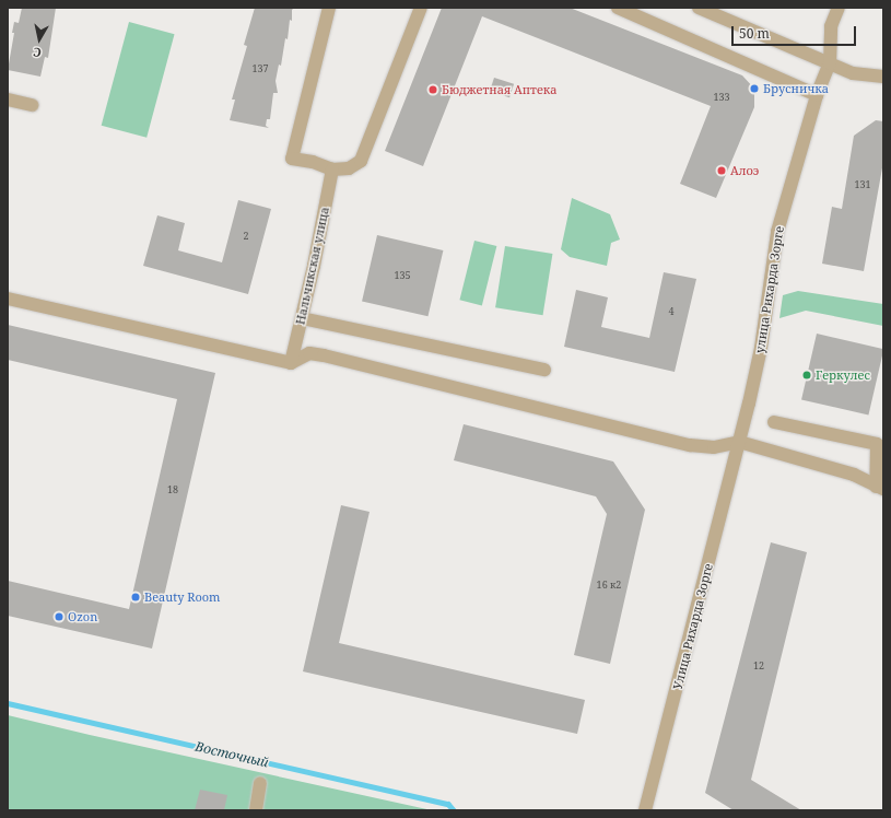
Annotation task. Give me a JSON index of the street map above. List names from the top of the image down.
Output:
{
  "streets": {
    "street": ["Нальчикская улица", "улица Рихарда Зорге", "Улица Рихарда Зорге"]
  },
  "crossings": [
    ["улица Рихарда Зорге", "Улица Рихарда Зорге"]
  ],
  "water": ["Восточный"],
  "places": [
    "Брусничка",
    "Бюджетная Аптека",
    "Алоэ",
    "Геркулес",
    "Beauty Room",
    "Ozon"
  ],
  "house_numbers": [
    "137",
    "133",
    "131",
    "2",
    "135",
    "4",
    "18",
    "16 к2",
    "12"
  ],
  "scale_bar": "50 m",
  "north": "bottom"
}
